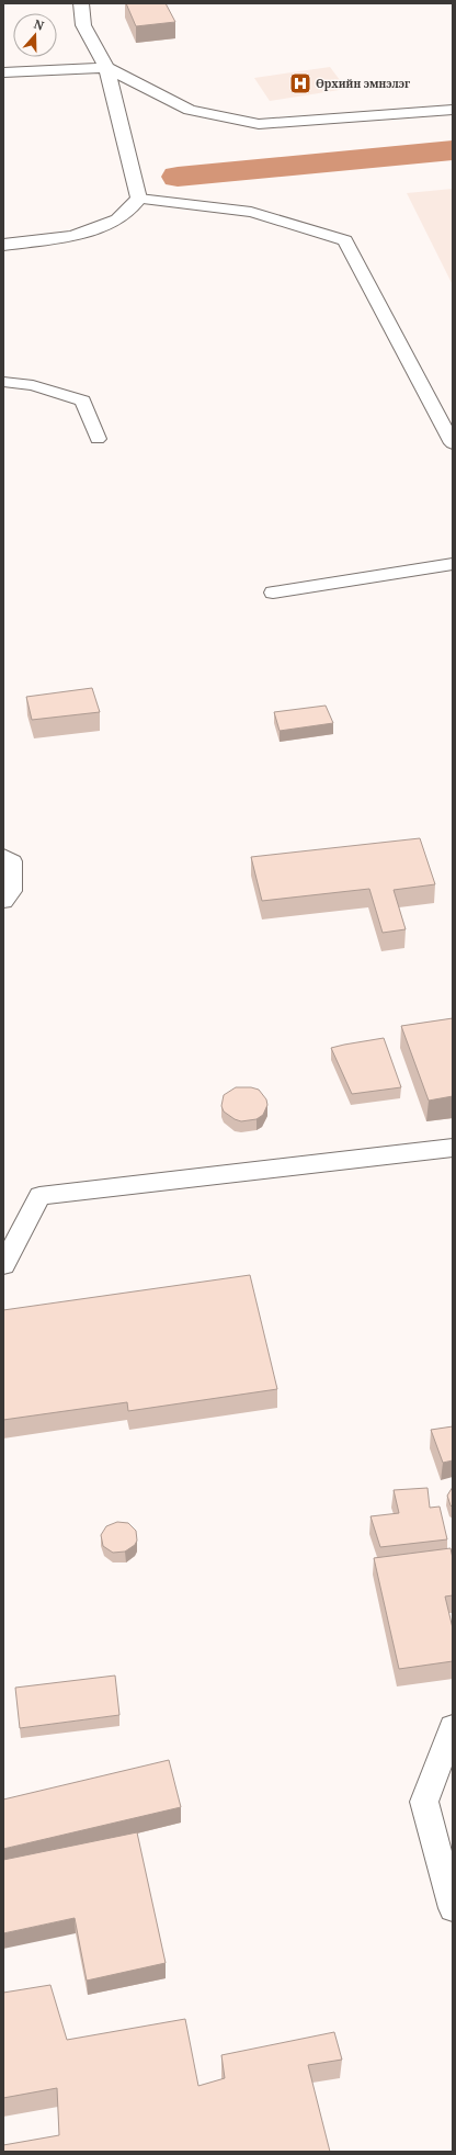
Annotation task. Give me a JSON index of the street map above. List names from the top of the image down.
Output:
{
  "places": {
    "hospital": ["Өрхийн эмнэлэг"]
  },
  "north": "top"
}
